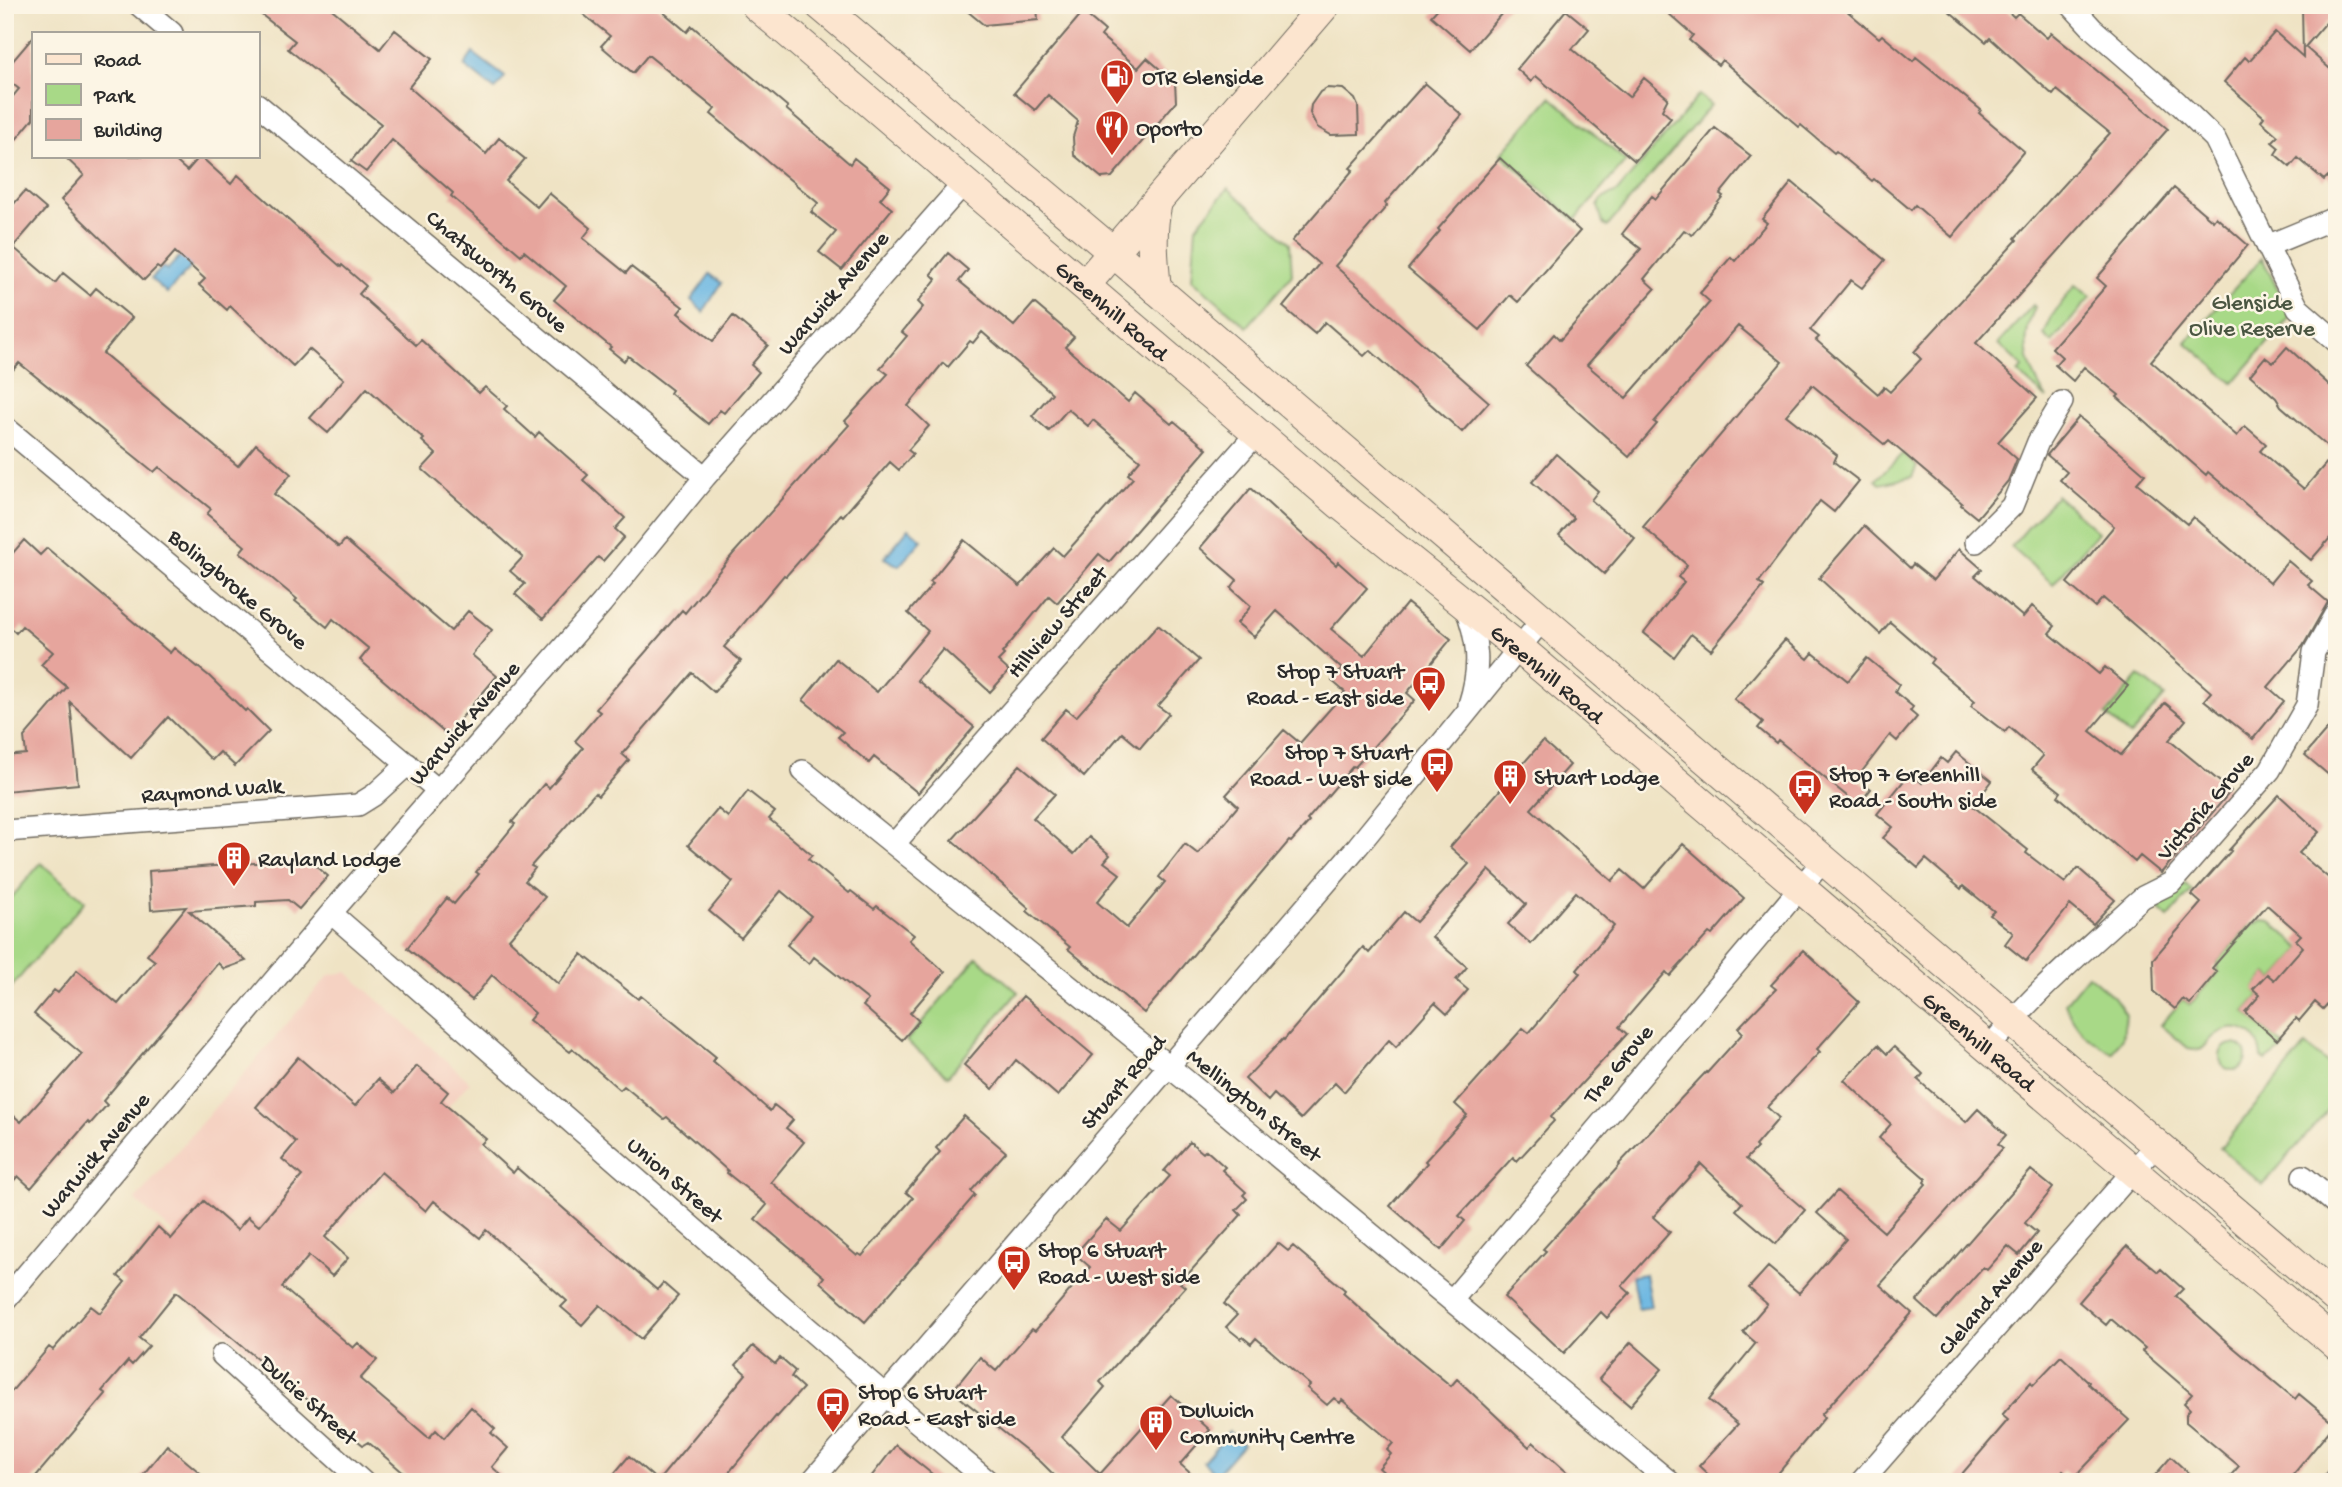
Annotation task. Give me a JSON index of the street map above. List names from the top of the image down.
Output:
{
  "streets": {
    "main road": ["Greenhill Road"],
    "street": [
      "Chatsworth Grove",
      "Warwick Avenue",
      "Bolingbroke Grove",
      "Hillview Street",
      "Raymond Walk",
      "Victoria Grove",
      "The Grove",
      "Stuart Road",
      "Mellington Street",
      "Union Street",
      "Cleland Avenue",
      "Dulcie Street"
    ]
  },
  "crossings": [
    ["Chatsworth Grove", "Warwick Avenue"],
    ["Warwick Avenue", "Greenhill Road"],
    ["Warwick Avenue", "Bolingbroke Grove"],
    ["Warwick Avenue", "Union Street"],
    ["Greenhill Road", "Hillview Street"],
    ["Greenhill Road", "Victoria Grove"],
    ["Greenhill Road", "The Grove"],
    ["Greenhill Road", "Stuart Road"],
    ["Greenhill Road", "Cleland Avenue"],
    ["Bolingbroke Grove", "Raymond Walk"],
    ["Hillview Street", "Mellington Street"],
    ["The Grove", "Mellington Street"],
    ["Stuart Road", "Mellington Street"],
    ["Stuart Road", "Union Street"]
  ],
  "parks": ["Glenside Olive Reserve"],
  "places": {
    "fuel station": ["OTR Glenside"],
    "restaurant": ["Oporto"],
    "bus stop": [
      "Stop 7 Stuart Road - East side",
      "Stop 7 Stuart Road - West side",
      "Stop 7 Greenhill Road - South side",
      "Stop 6 Stuart Road - West side",
      "Stop 6 Stuart Road - East side"
    ],
    "building": ["Stuart Lodge", "Rayland Lodge", "Dulwich Community Centre"]
  },
  "legend": ["Road", "Park", "Building"]
}
